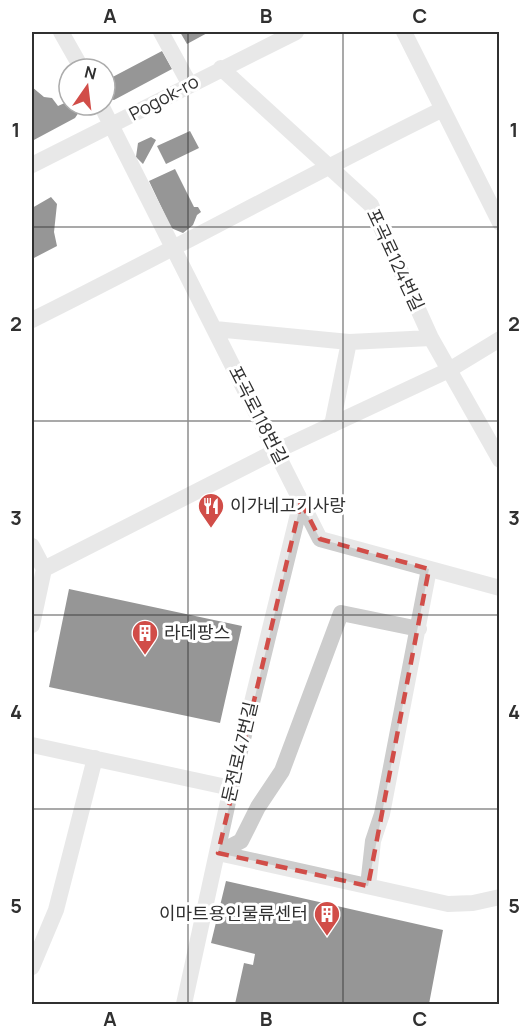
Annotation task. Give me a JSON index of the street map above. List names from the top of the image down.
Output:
{
  "streets": {
    "street": [
      "Pogok-ro",
      "포곡로124번길",
      "포곡로118번길",
      "둔전로47번길"
    ]
  },
  "crossings": [
    ["Pogok-ro", "포곡로124번길"],
    ["Pogok-ro", "포곡로118번길"],
    ["포곡로118번길", "둔전로47번길"]
  ],
  "places": {
    "restaurant": ["이가네고기사랑"],
    "building": ["라데팡스", "이마트용인물류센터"]
  },
  "north": "top",
  "grid": {
    "columns": ["A", "B", "C"],
    "rows": [
      "1",
      "2",
      "3",
      "4",
      "5"
    ]
  }
}
